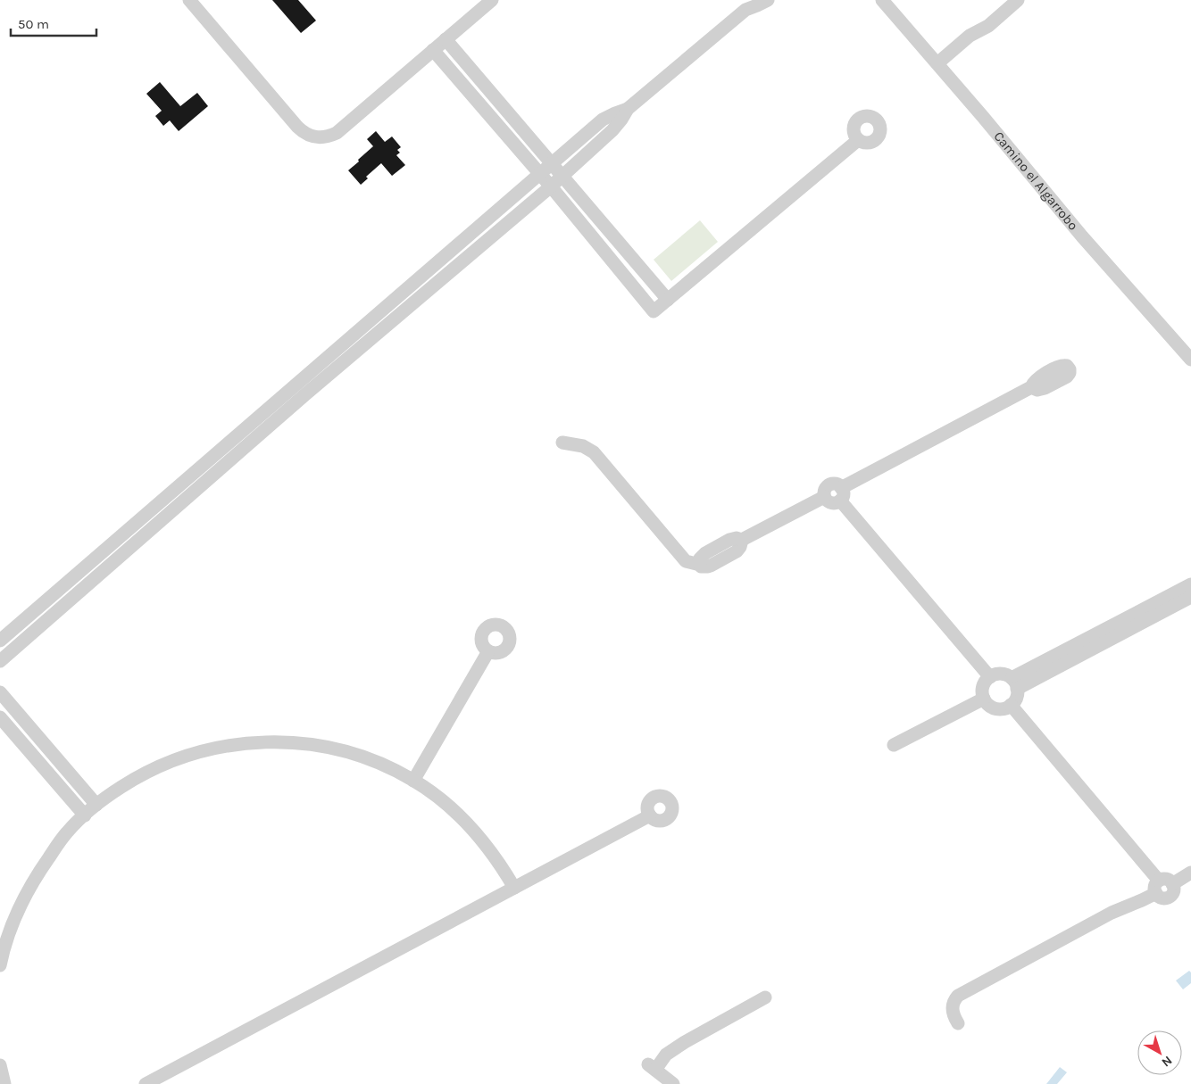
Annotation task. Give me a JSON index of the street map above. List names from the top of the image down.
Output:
{
  "streets": {
    "street": ["Camino el Algarrobo"]
  },
  "scale_bar": "50 m",
  "north": "bottom right"
}
